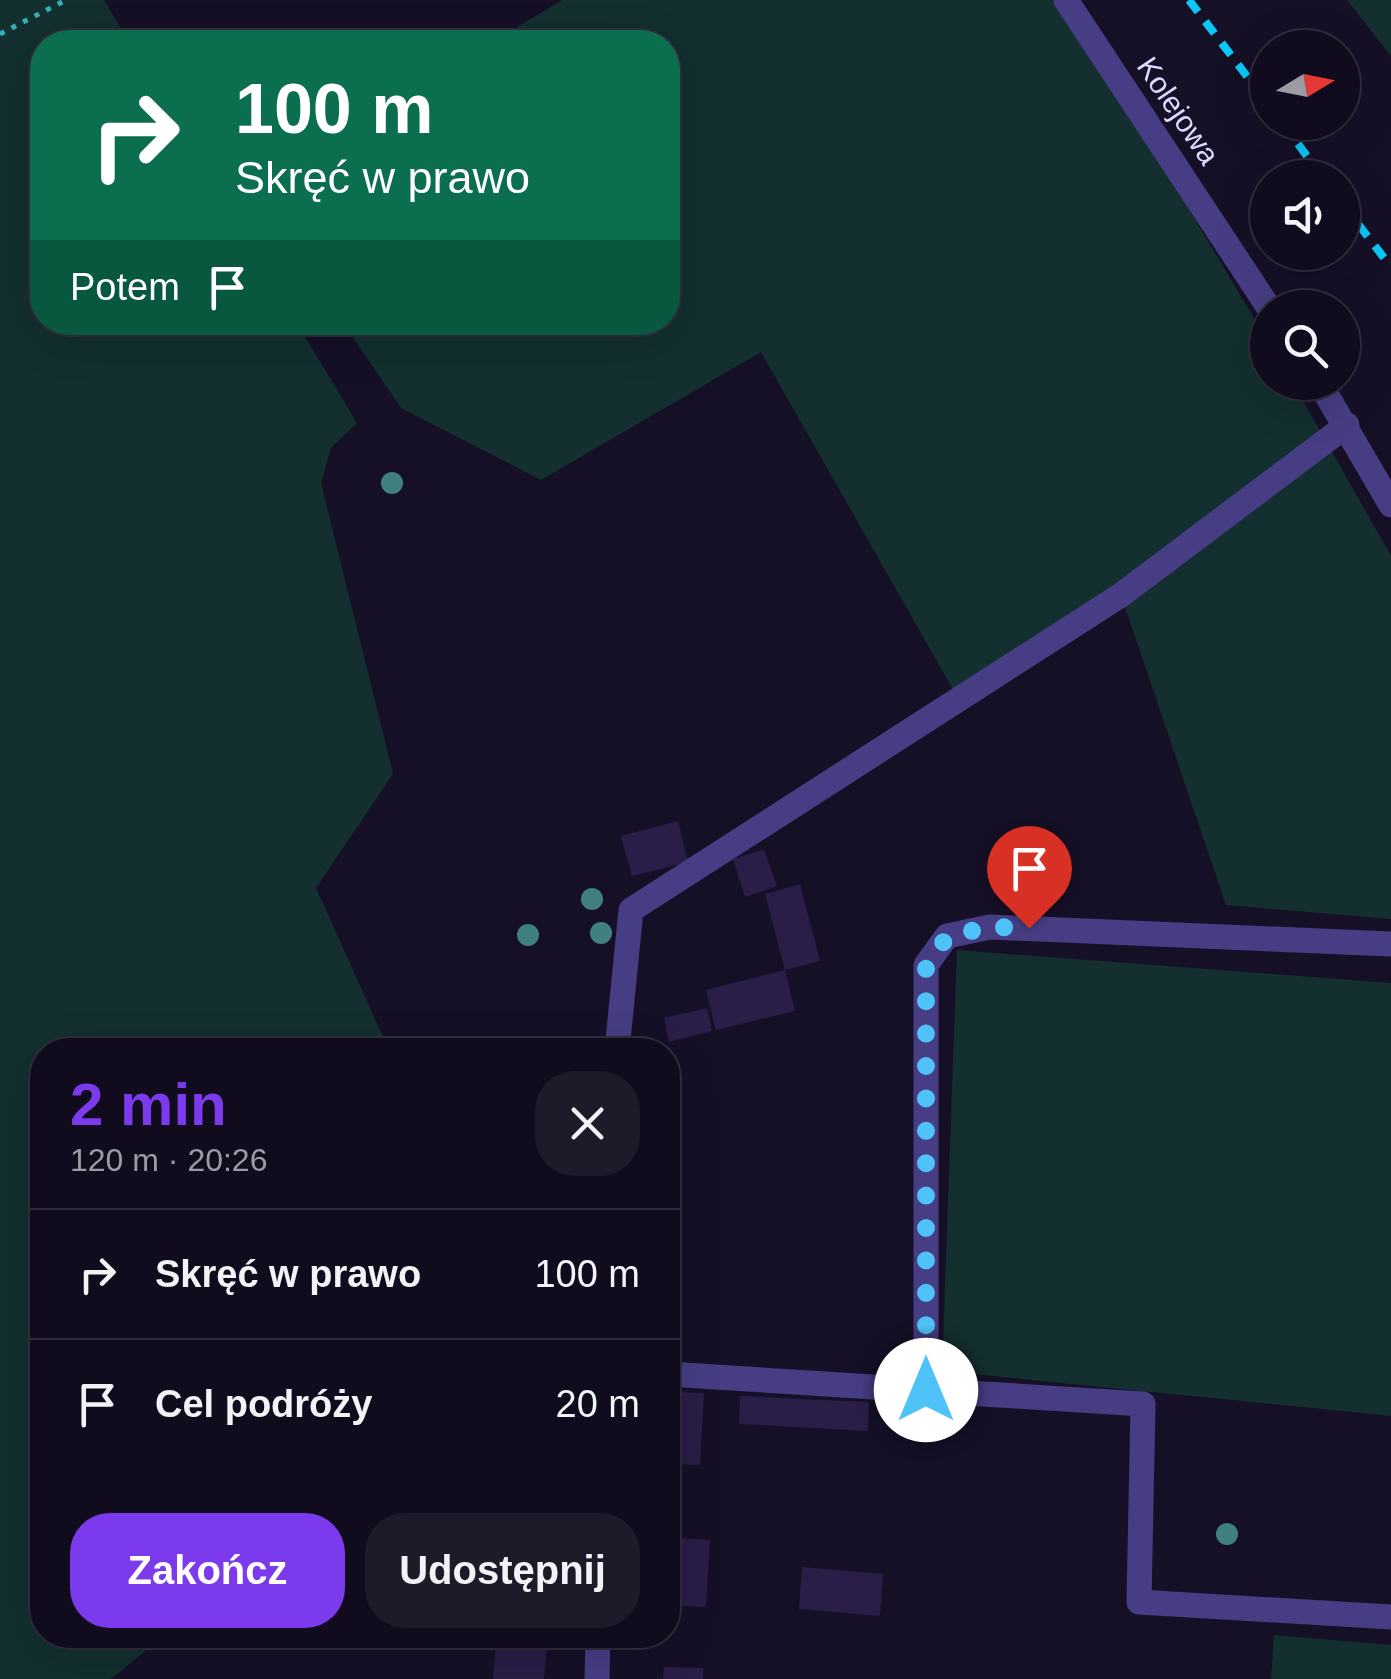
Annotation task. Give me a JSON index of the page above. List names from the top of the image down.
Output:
{
  "streets": {
    "street": ["Kolejowa"]
  },
  "north": "right",
  "page": {
    "turn": ["100 m", "Skręć w prawo"],
    "then": "Potem",
    "heading": ["2 min", "120 m · 20:26"],
    "list": [
      {
        "name": "Skręć w prawo",
        "value": "100 m"
      },
      {
        "name": "Cel podróży",
        "value": "20 m"
      }
    ],
    "buttons": ["Zakończ", "Udostępnij"]
  }
}
